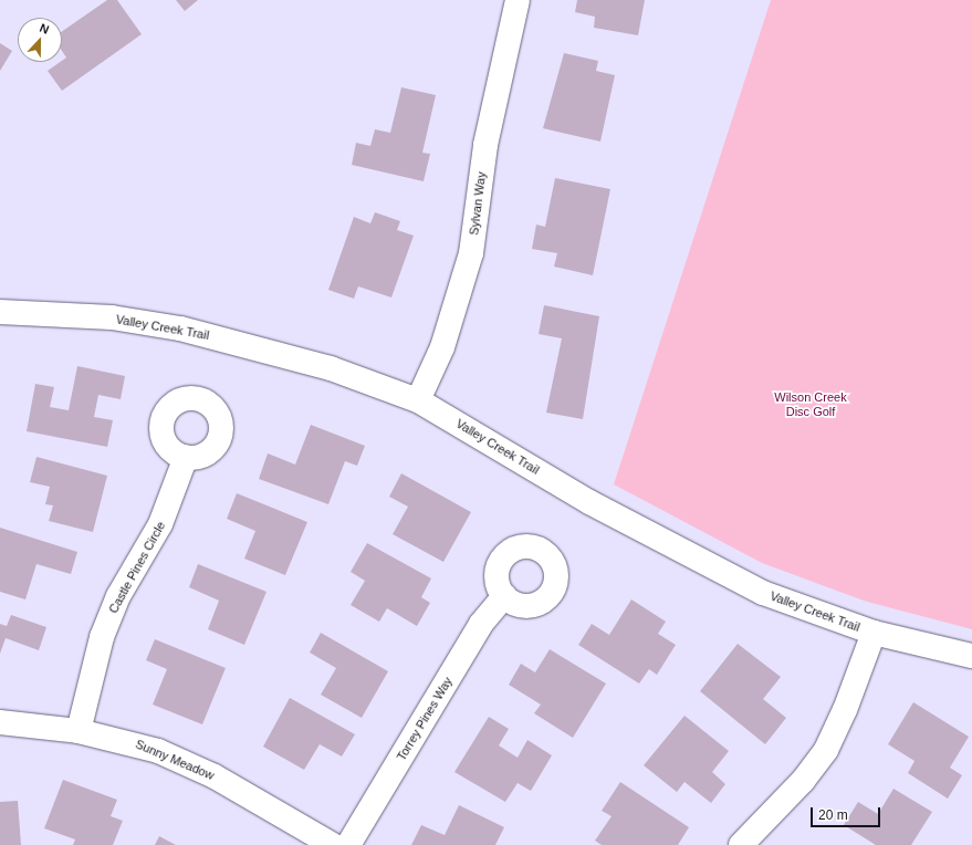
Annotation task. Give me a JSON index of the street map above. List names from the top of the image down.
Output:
{
  "streets": {
    "street": [
      "Sylvan Way",
      "Valley Creek Trail",
      "Castle Pines Circle",
      "Torrey Pines Way",
      "Sunny Meadow"
    ]
  },
  "crossings": [
    ["Sylvan Way", "Valley Creek Trail"],
    ["Castle Pines Circle", "Sunny Meadow"]
  ],
  "parks": ["Wilson Creek Disc Golf"],
  "scale_bar": "20 m",
  "north": "top"
}
